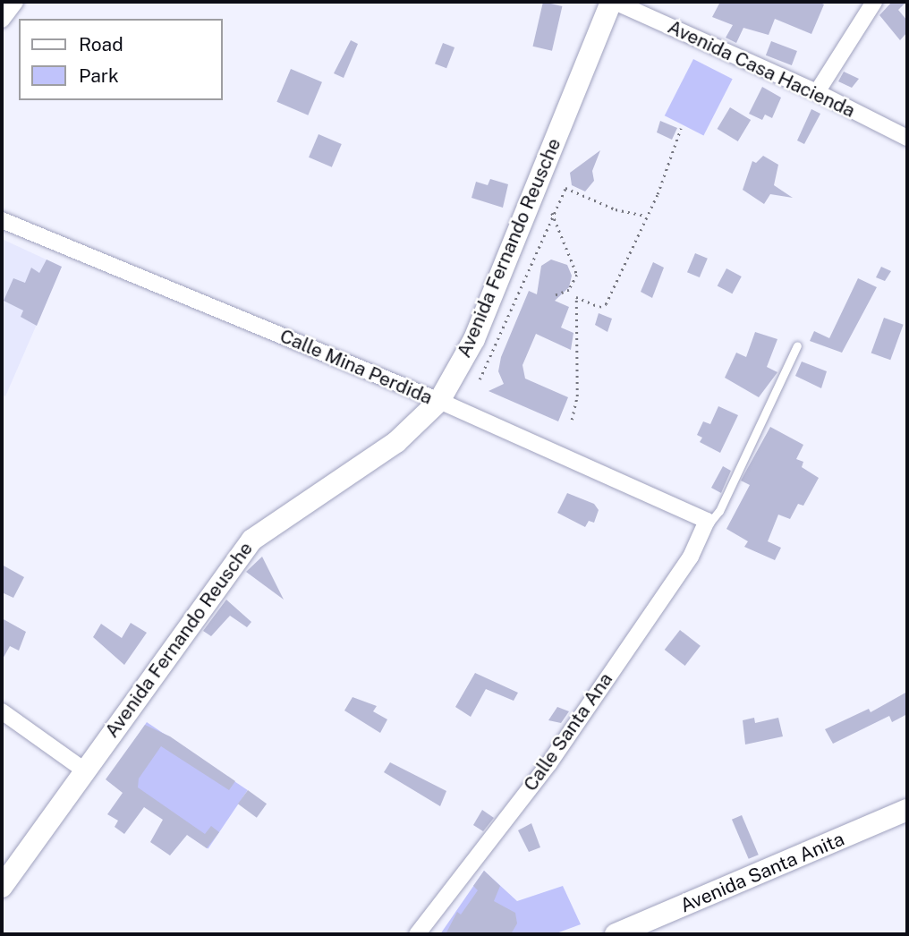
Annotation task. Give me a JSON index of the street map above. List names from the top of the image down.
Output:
{
  "streets": {
    "street": [
      "Avenida Casa Hacienda",
      "Avenida Fernando Reusche",
      "Calle Mina Perdida",
      "Calle Santa Ana",
      "Avenida Santa Anita"
    ]
  },
  "crossings": [
    ["Avenida Casa Hacienda", "Avenida Fernando Reusche"],
    ["Avenida Fernando Reusche", "Calle Mina Perdida"],
    ["Calle Mina Perdida", "Calle Santa Ana"]
  ],
  "legend": ["Road", "Park"]
}
